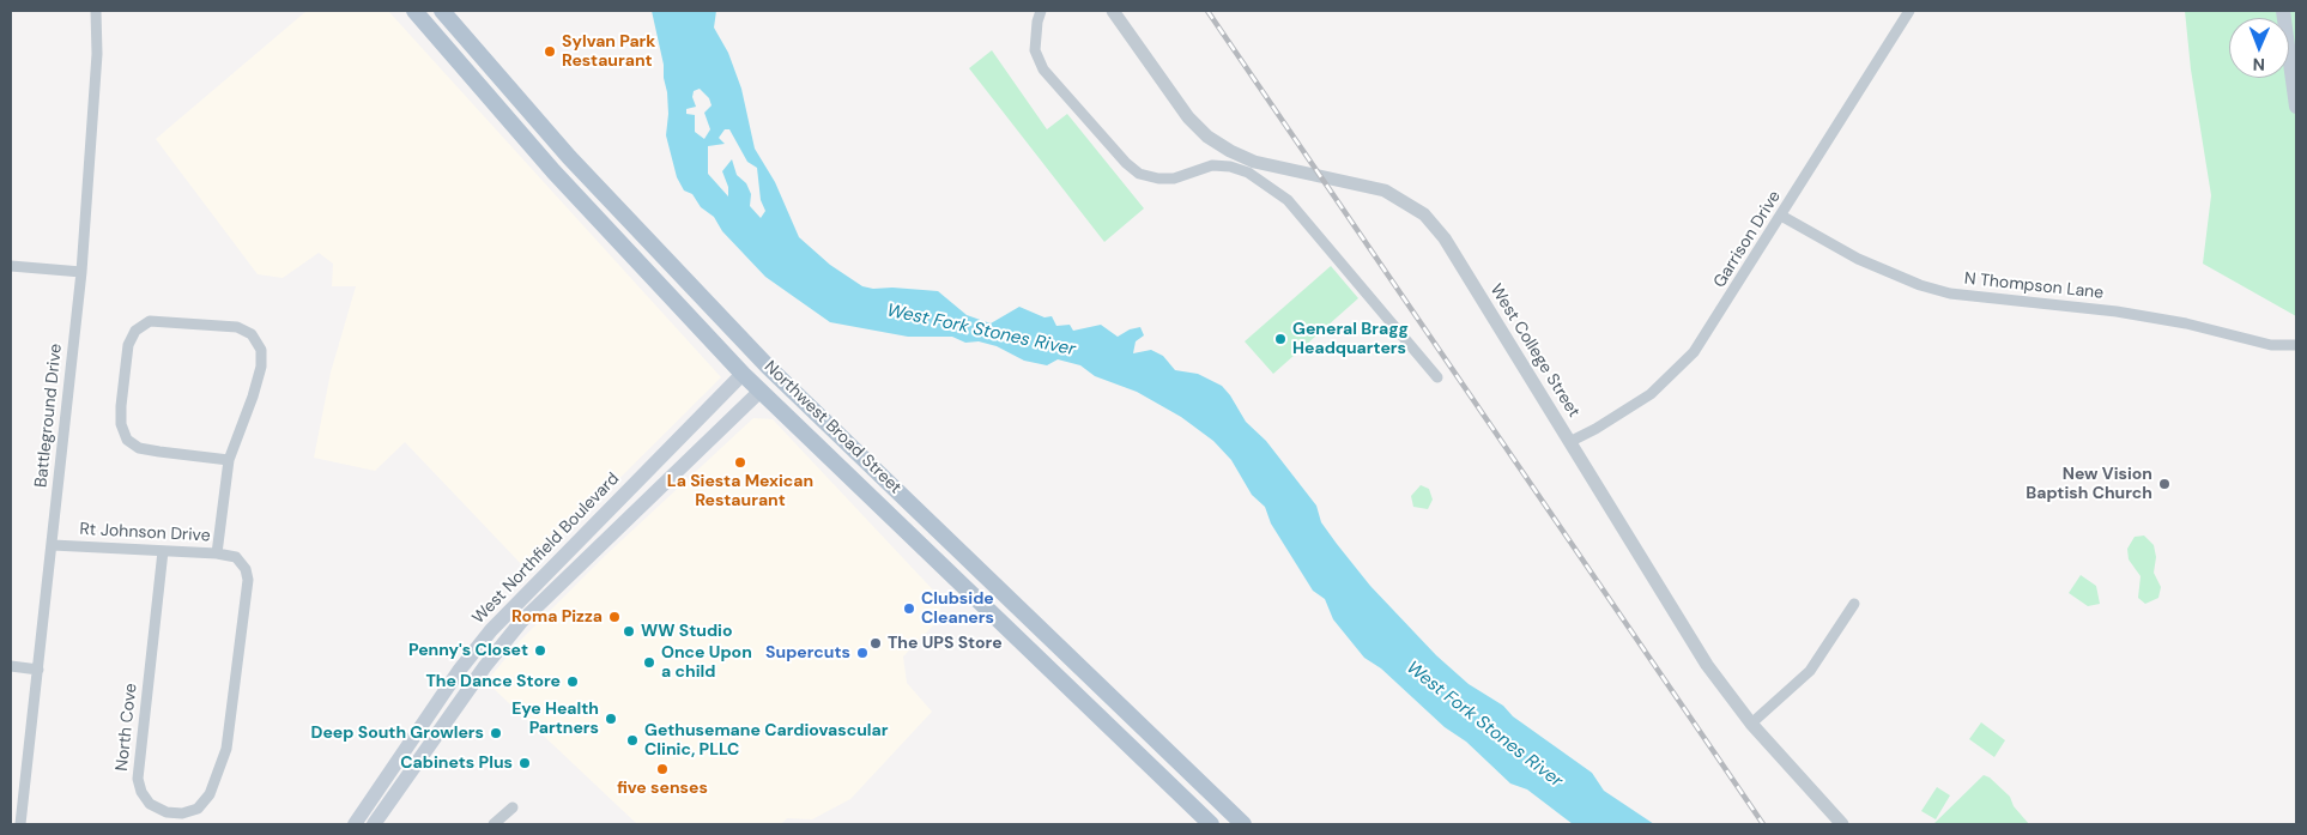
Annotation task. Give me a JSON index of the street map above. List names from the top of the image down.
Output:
{
  "streets": {
    "main road": ["Northwest Broad Street", "West Northfield Boulevard"],
    "street": [
      "Garrison Drive",
      "N Thompson Lane",
      "West College Street",
      "Battleground Drive",
      "Rt Johnson Drive",
      "North Cove"
    ]
  },
  "crossings": [
    ["Garrison Drive", "N Thompson Lane"],
    ["Garrison Drive", "West College Street"],
    ["Battleground Drive", "Rt Johnson Drive"],
    ["Northwest Broad Street", "West Northfield Boulevard"],
    ["Rt Johnson Drive", "North Cove"]
  ],
  "water": ["West Fork Stones River"],
  "places": [
    "Sylvan Park Restaurant",
    "General Bragg Headquarters",
    "La Siesta Mexican Restaurant",
    "New Vision Baptish Church",
    "Clubside Cleaners",
    "Roma Pizza",
    "WW Studio",
    "The UPS Store",
    "Penny's Closet",
    "Supercuts",
    "Once Upon a child",
    "The Dance Store",
    "Eye Health Partners",
    "Deep South Growlers",
    "Gethusemane Cardiovascular Clinic, PLLC",
    "Cabinets Plus",
    "five senses"
  ],
  "north": "bottom"
}
